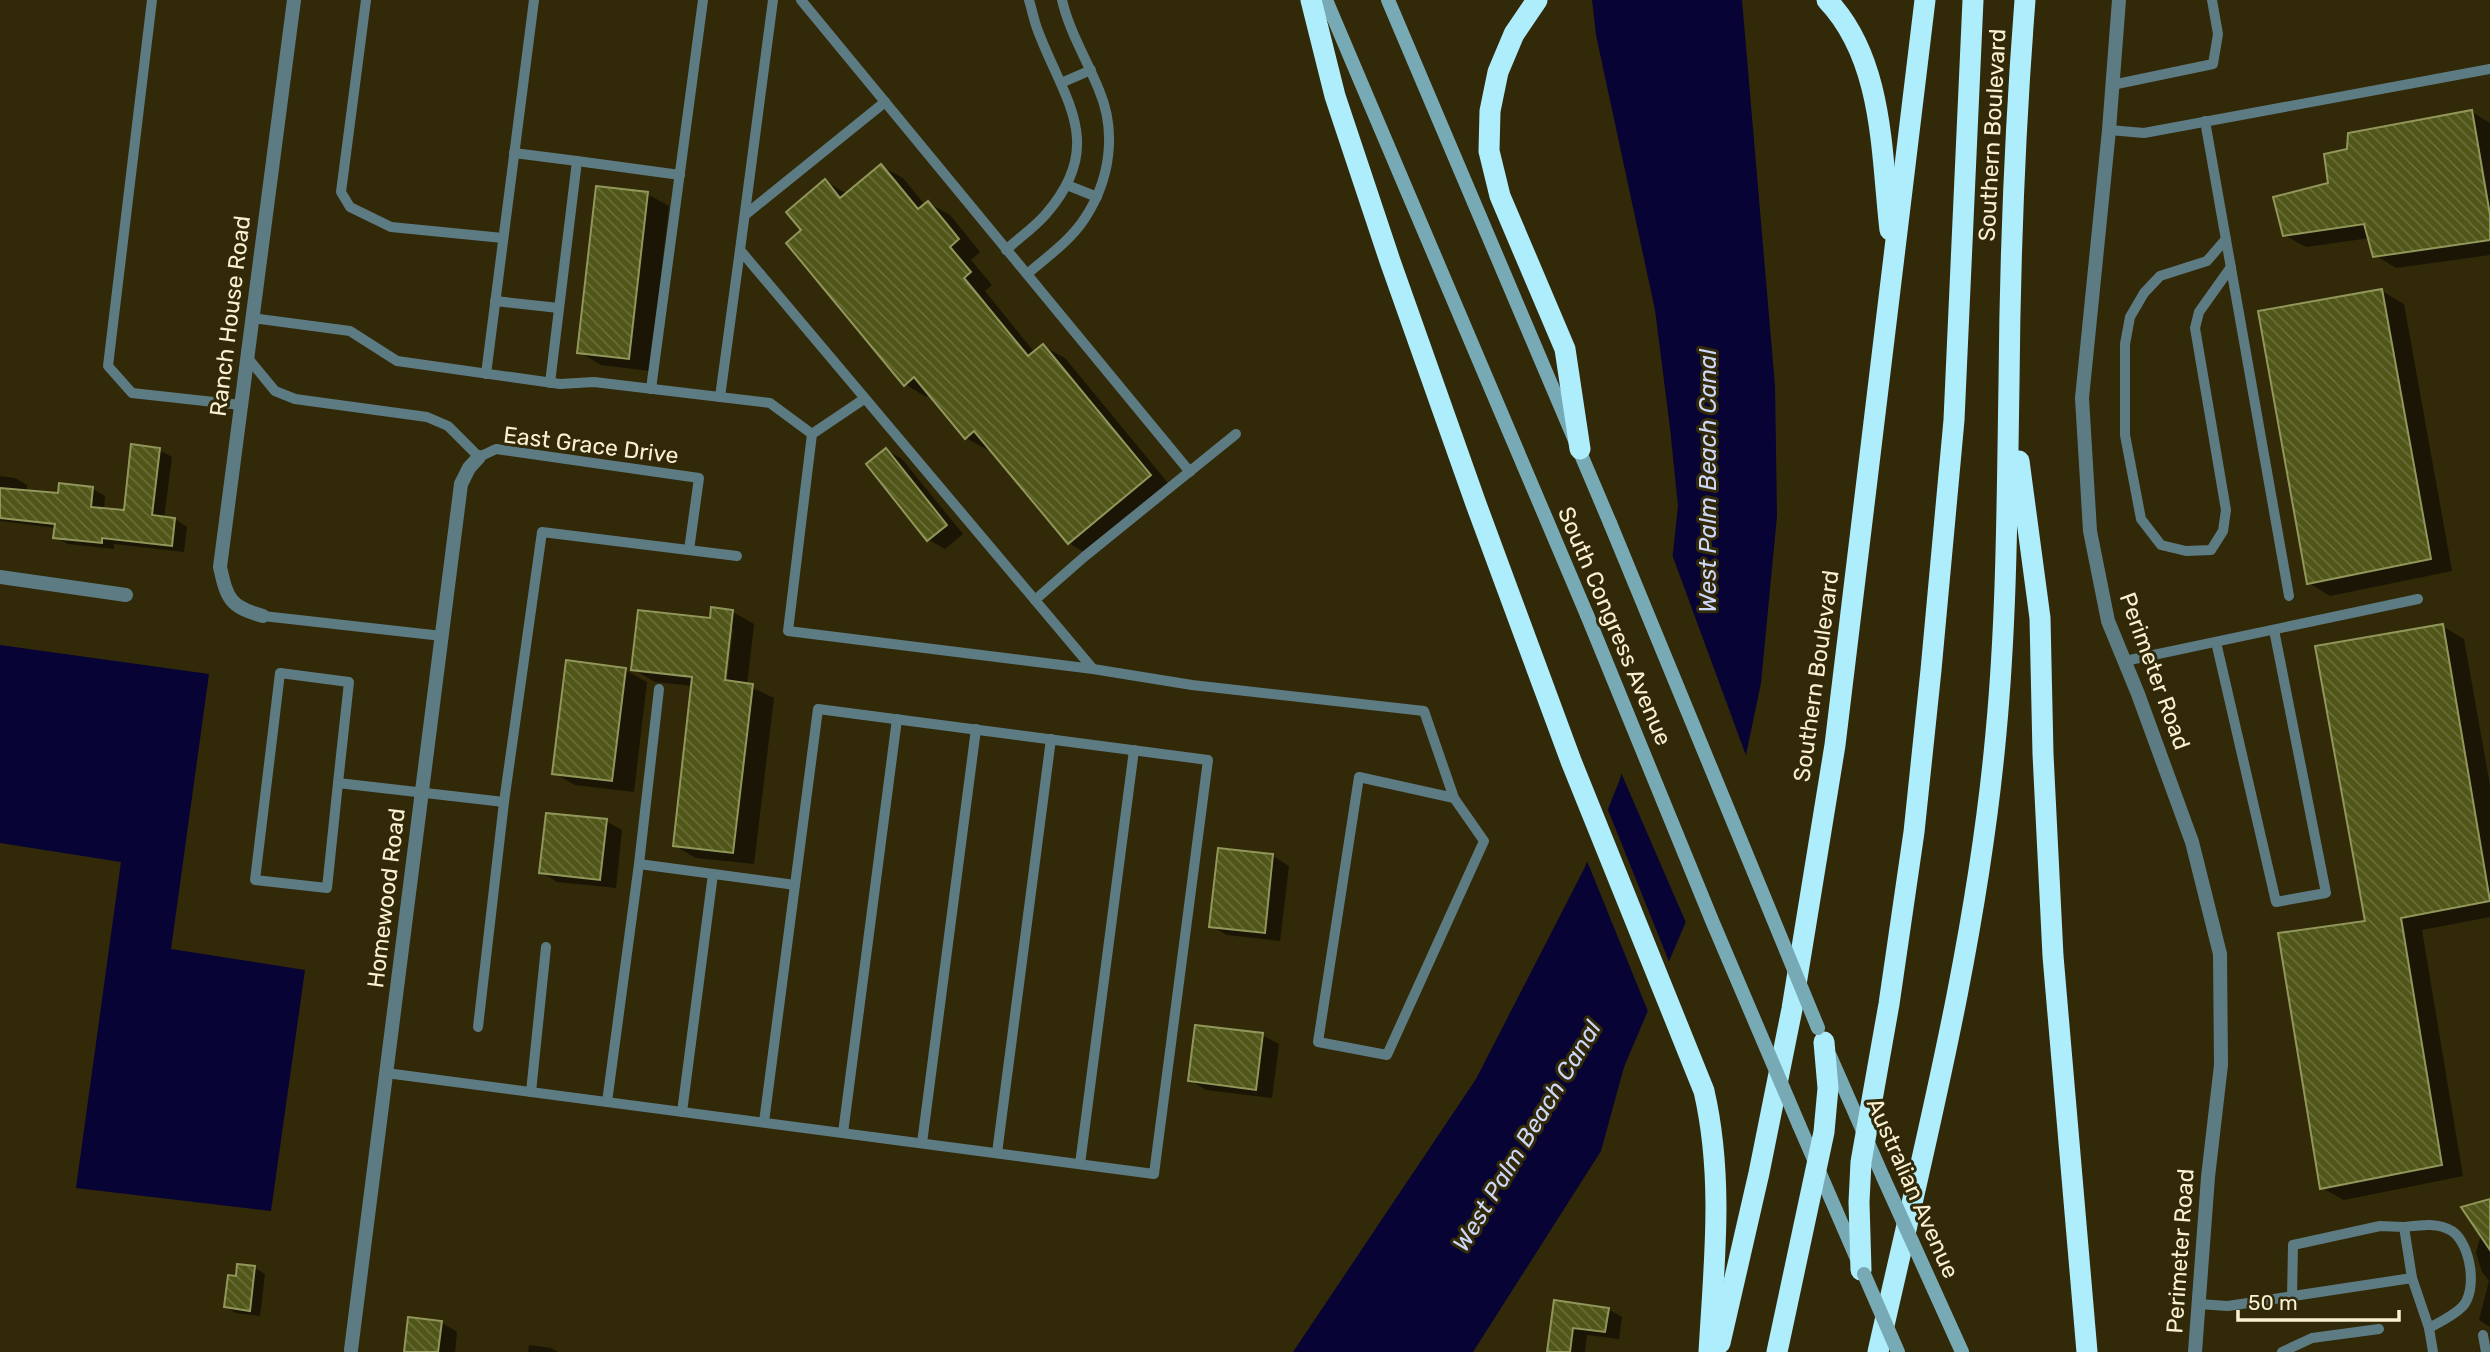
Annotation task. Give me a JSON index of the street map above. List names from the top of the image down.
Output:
{
  "streets": {
    "highway": ["Southern Boulevard"],
    "main road": ["South Congress Avenue", "Australian Avenue"],
    "street": ["Ranch House Road", "Perimeter Road", "Homewood Road"],
    "lane": ["East Grace Drive"]
  },
  "crossings": [
    ["East Grace Drive", "Homewood Road"],
    ["South Congress Avenue", "Australian Avenue"]
  ],
  "water": ["West Palm Beach Canal"],
  "scale_bar": "50 m"
}
